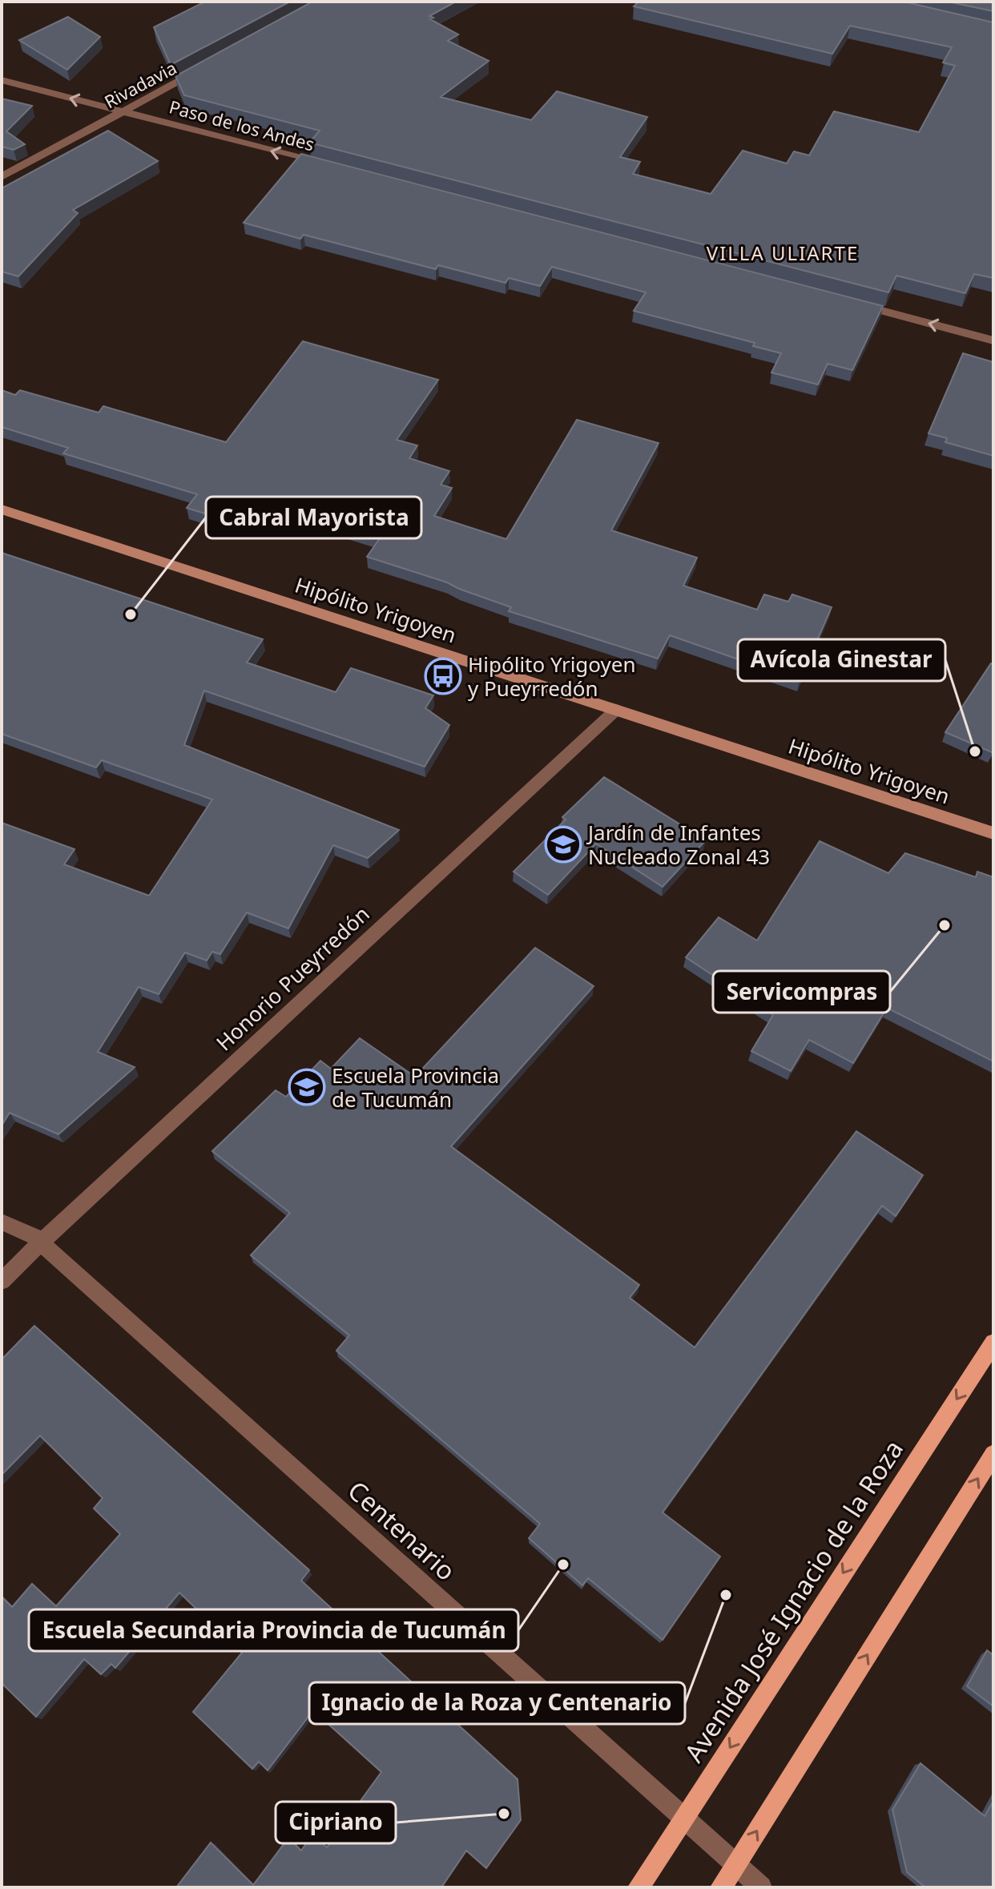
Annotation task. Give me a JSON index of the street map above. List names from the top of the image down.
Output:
{
  "streets": {
    "main road": ["Hipólito Yrigoyen", "Avenida José Ignacio de la Roza"],
    "street": [
      "Rivadavia",
      "Paso de los Andes",
      "Honorio Pueyrredón",
      "Centenario"
    ]
  },
  "crossings": [
    ["Rivadavia", "Paso de los Andes"],
    ["Hipólito Yrigoyen", "Honorio Pueyrredón"],
    ["Honorio Pueyrredón", "Centenario"],
    ["Centenario", "Avenida José Ignacio de la Roza"]
  ],
  "one_way": ["Paso de los Andes"],
  "districts": ["VILLA ULIARTE"],
  "places": {
    "other": [
      "Cabral Mayorista",
      "Avícola Ginestar",
      "Servicompras",
      "Escuela Secundaria Provincia de Tucumán",
      "Ignacio de la Roza y Centenario",
      "Cipriano"
    ],
    "bus stop": ["Hipólito Yrigoyen y Pueyrredón"],
    "school or university": ["Jardín de Infantes Nucleado Zonal 43", "Escuela Provincia de Tucumán"]
  }
}
